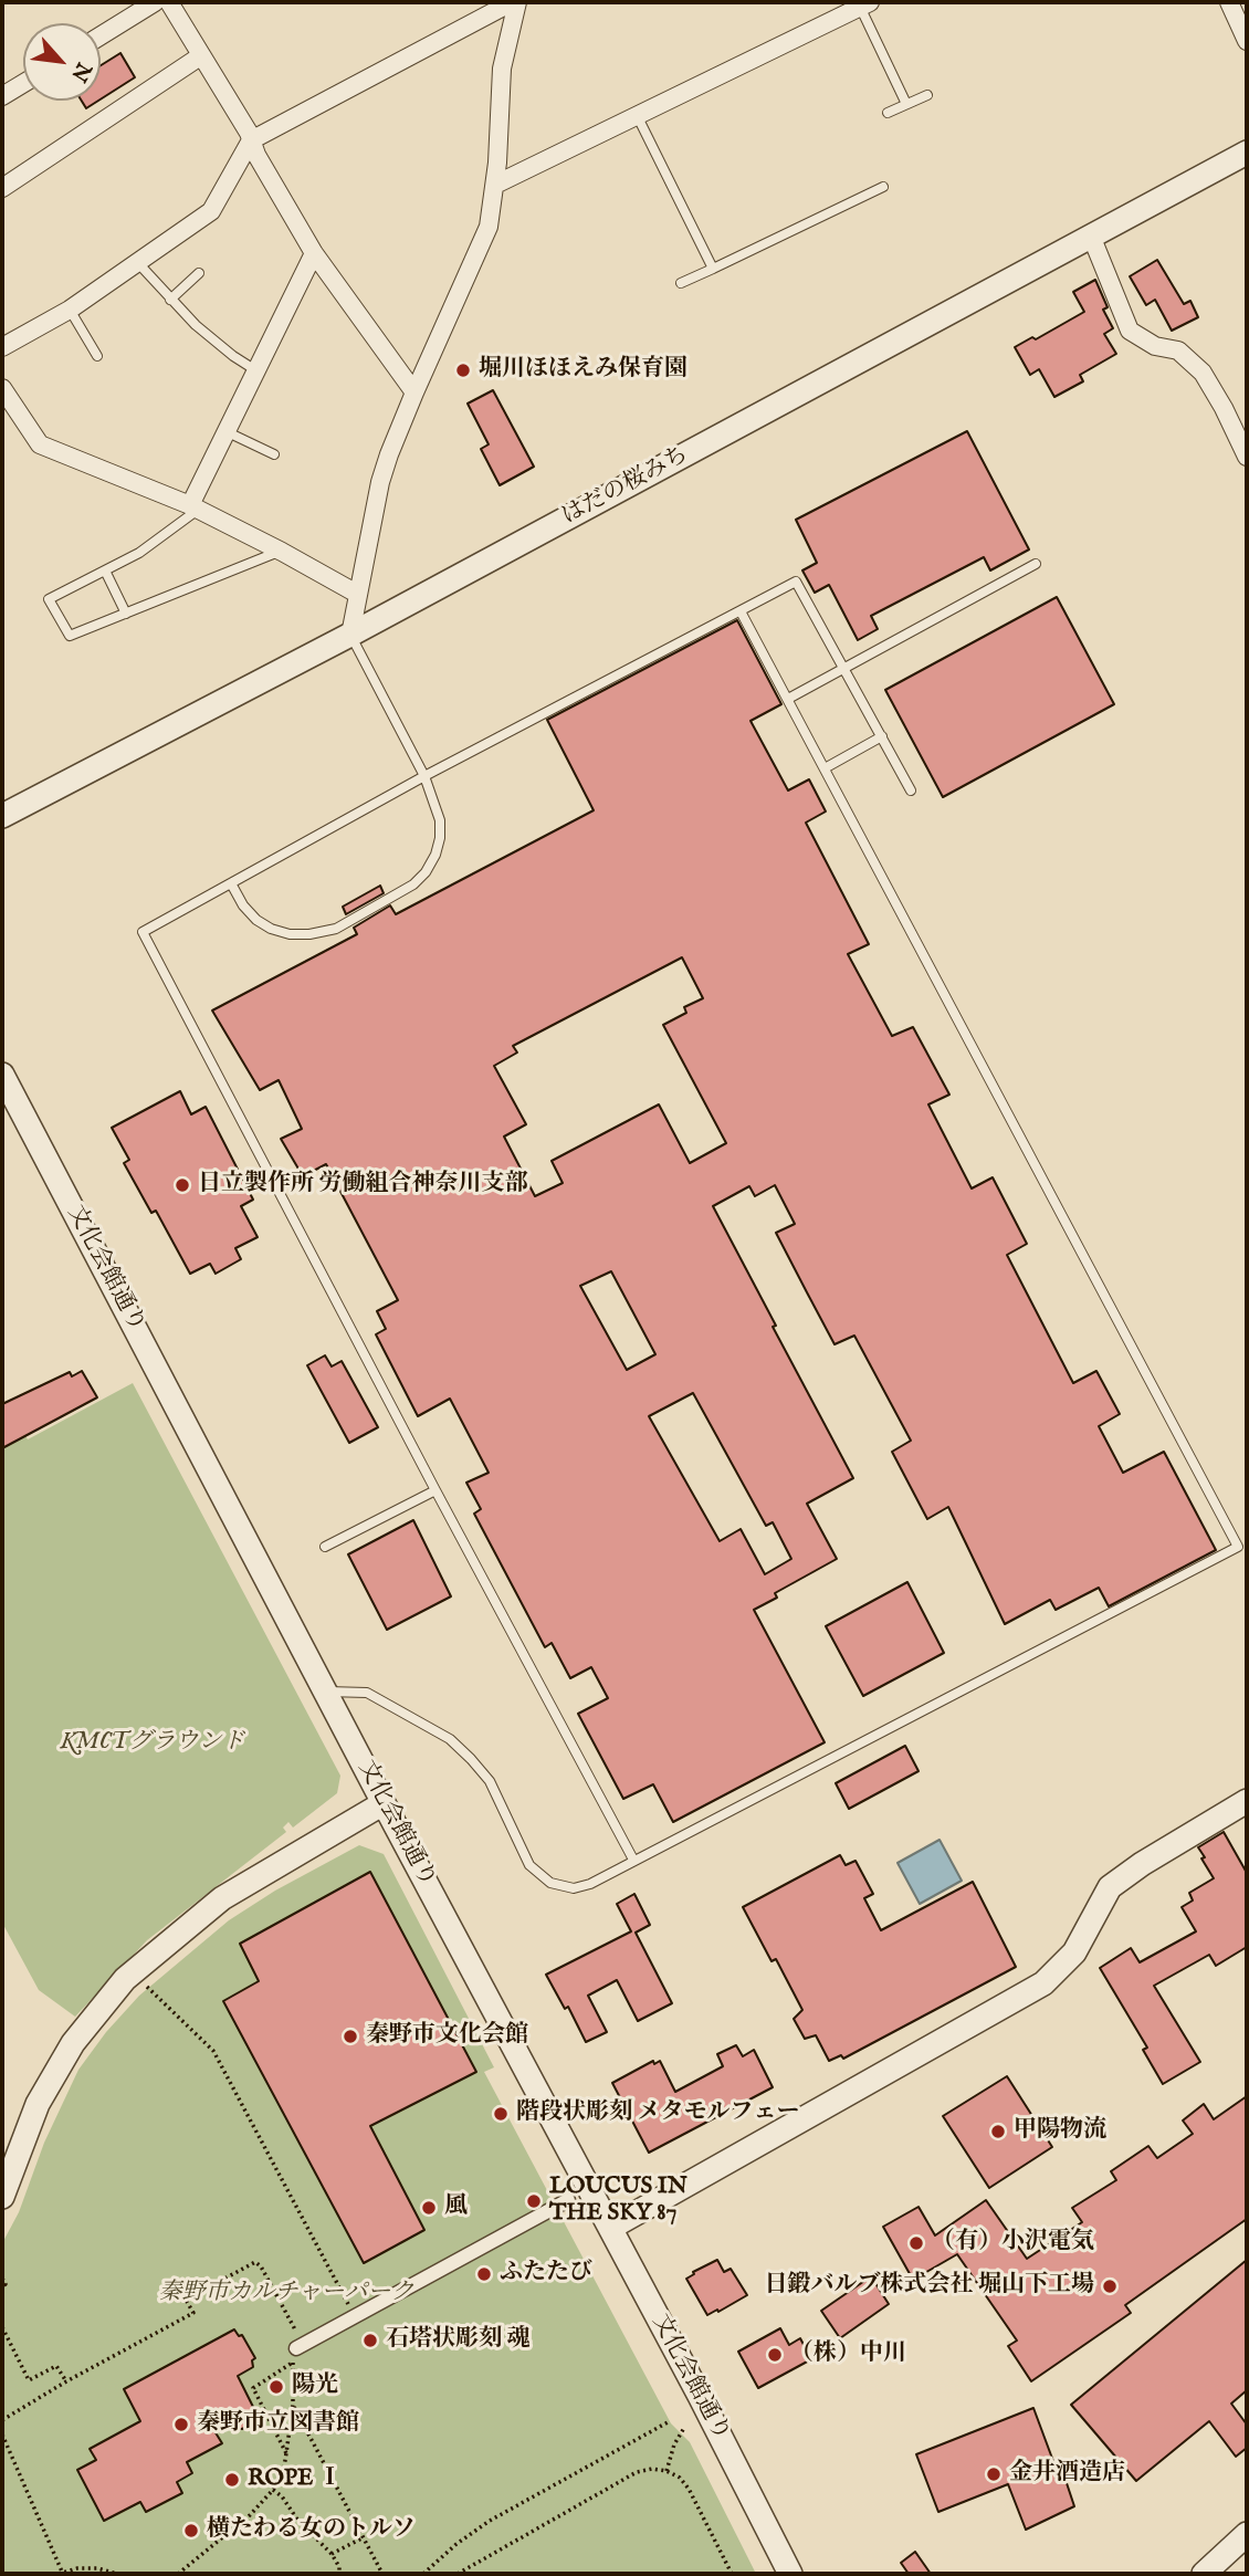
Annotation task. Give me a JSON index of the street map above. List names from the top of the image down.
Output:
{
  "streets": {
    "street": ["はだの桜みち", "文化会館通り"]
  },
  "parks": ["KMCTグラウンド", "秦野市カルチャーパーク"],
  "places": [
    "堀川ほほえみ保育園",
    "日立製作所 労働組合神奈川支部",
    "秦野市文化会館",
    "階段状彫刻 メタモルフェー",
    "甲陽物流",
    "LOUCUS IN THE SKY 87",
    "風",
    "（有）小沢電気",
    "ふたたび",
    "日鍛バルブ株式会社 堀山下工場",
    "石塔状彫刻 魂",
    "（株）中川",
    "陽光",
    "秦野市立図書館",
    "金井酒造店",
    "ROPE Ｉ",
    "横たわる女のトルソ"
  ],
  "north": "bottom right"
}
